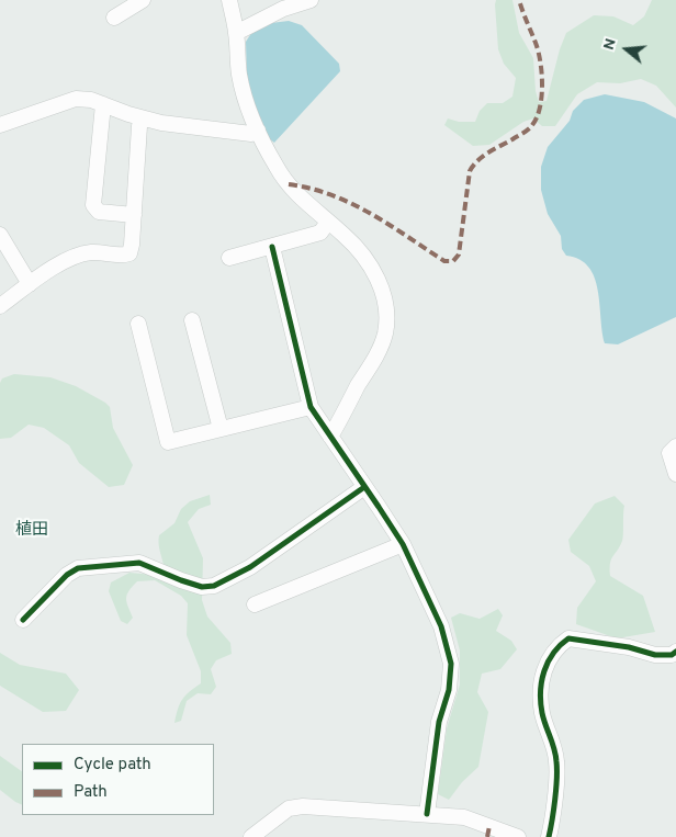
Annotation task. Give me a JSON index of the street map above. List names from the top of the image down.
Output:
{
  "districts": ["植田"],
  "legend": ["Cycle path", "Path"],
  "north": "left"
}
